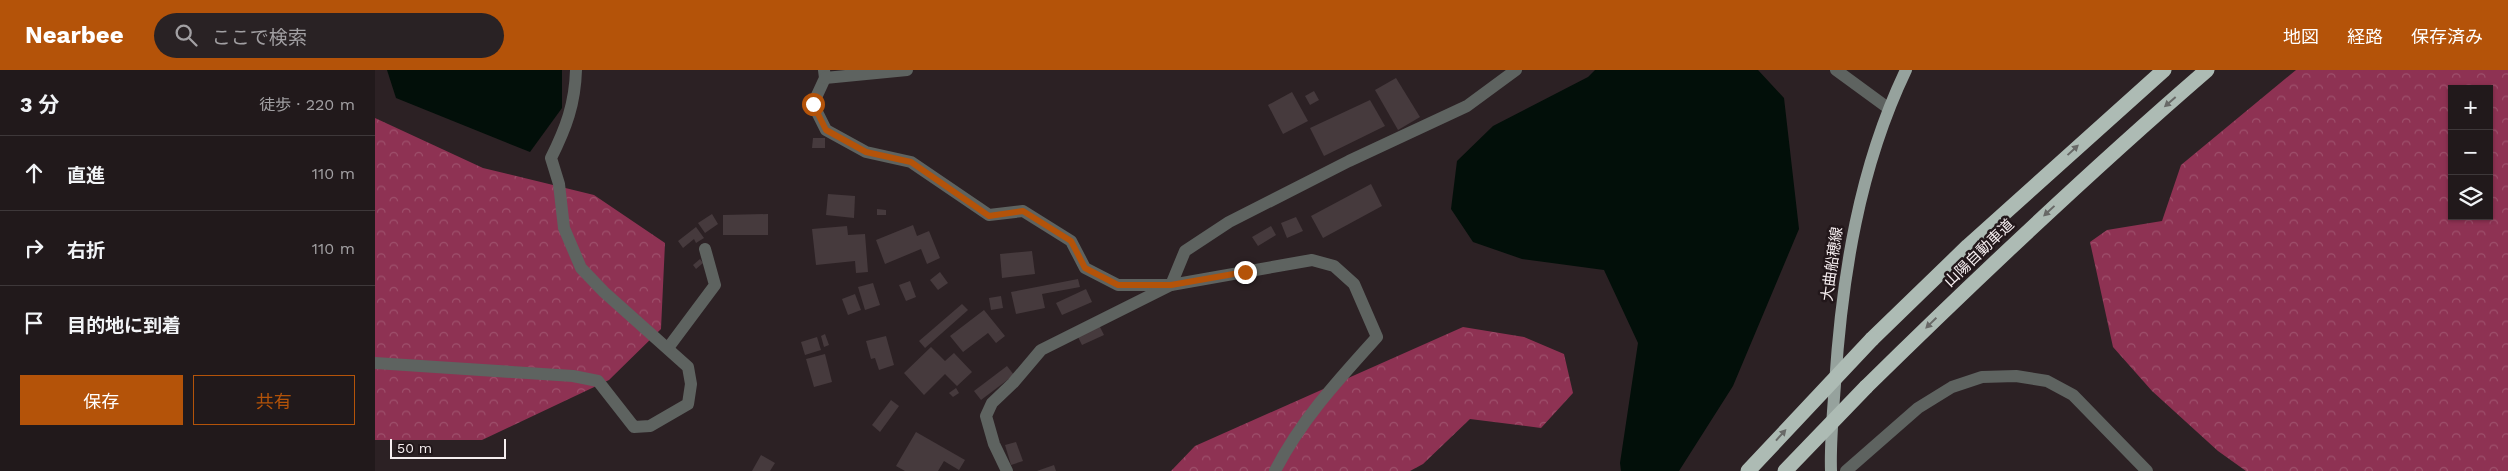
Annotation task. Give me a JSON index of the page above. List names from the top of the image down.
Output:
{
  "streets": {
    "highway": ["山陽自動車道"],
    "main road": ["大曲船穂線"]
  },
  "scale_bar": "50 m",
  "page": {
    "header": "Nearbee",
    "search": "ここで検索",
    "nav": ["地図", "経路", "保存済み"],
    "heading": ["3 分", "徒歩 · 220 m"],
    "map_buttons": ["+", "−"],
    "list": [
      ["直進", "110 m"],
      ["右折", "110 m"],
      "目的地に到着"
    ],
    "buttons": ["保存", "共有"],
    "scale": "50 m"
  }
}
